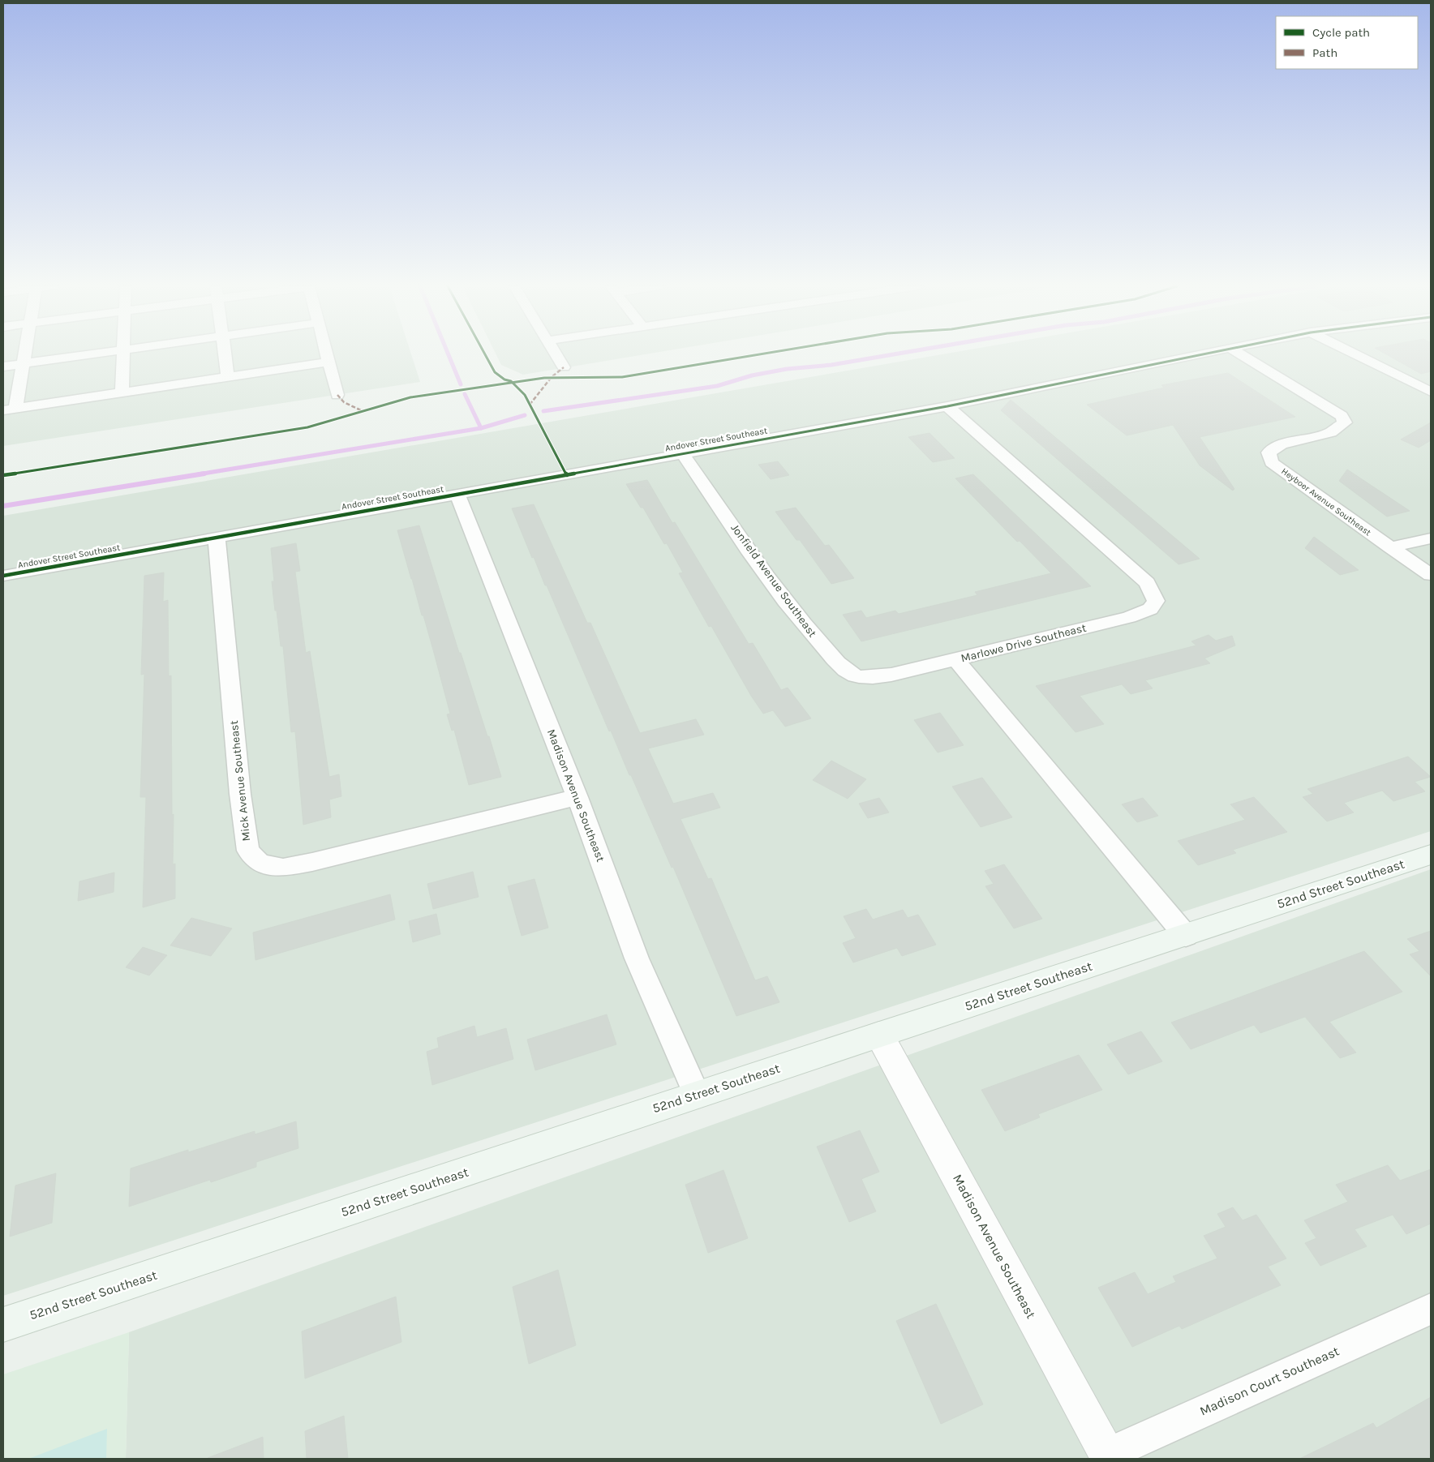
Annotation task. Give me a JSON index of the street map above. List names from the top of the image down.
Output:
{
  "streets": {
    "main road": ["52nd Street Southeast"],
    "street": [
      "Andover Street Southeast",
      "Heyboer Avenue Southeast",
      "Jonfield Avenue Southeast",
      "Marlowe Drive Southeast",
      "Mick Avenue Southeast",
      "Madison Avenue Southeast",
      "Madison Court Southeast"
    ]
  },
  "crossings": [
    ["Andover Street Southeast", "Jonfield Avenue Southeast"],
    ["Andover Street Southeast", "Marlowe Drive Southeast"],
    ["Andover Street Southeast", "Mick Avenue Southeast"],
    ["Andover Street Southeast", "Madison Avenue Southeast"],
    ["Jonfield Avenue Southeast", "Marlowe Drive Southeast"],
    ["Marlowe Drive Southeast", "52nd Street Southeast"],
    ["Mick Avenue Southeast", "Madison Avenue Southeast"],
    ["Madison Avenue Southeast", "52nd Street Southeast"],
    ["Madison Avenue Southeast", "Madison Court Southeast"]
  ],
  "legend": ["Cycle path", "Path"]
}
